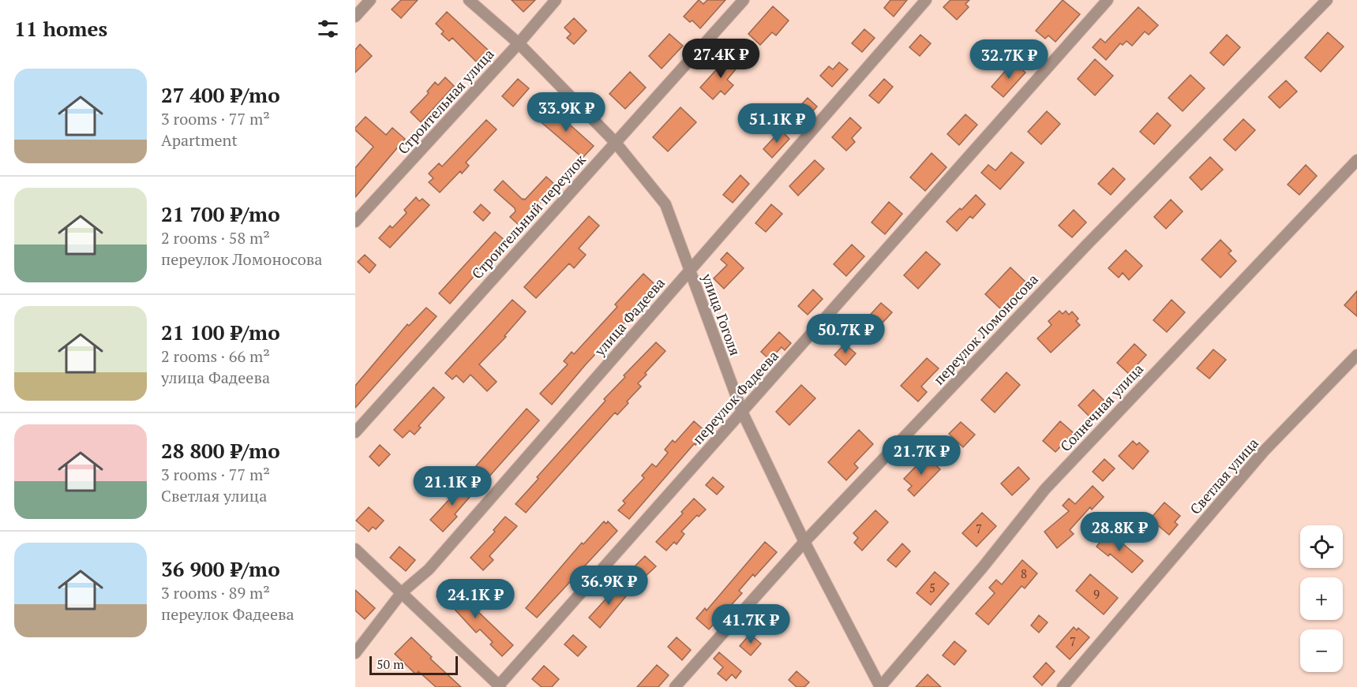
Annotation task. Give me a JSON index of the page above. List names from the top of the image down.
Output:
{
  "streets": {
    "street": [
      "Строительная улица",
      "Строительный переулок",
      "улица Гоголя",
      "улица Фадеева",
      "переулок Ломоносова",
      "переулок Фадеева",
      "Солнечная улица",
      "Светлая улица"
    ]
  },
  "crossings": [
    ["Строительная улица", "улица Гоголя"],
    ["Строительный переулок", "улица Гоголя"],
    ["улица Гоголя", "улица Фадеева"],
    ["улица Гоголя", "переулок Ломоносова"],
    ["улица Гоголя", "переулок Фадеева"],
    ["улица Гоголя", "Солнечная улица"]
  ],
  "house_numbers": [
    "7",
    "8",
    "5",
    "9",
    "7"
  ],
  "scale_bar": "50 m",
  "page": {
    "heading": "11 homes",
    "price": [
      "27.4K ₽",
      "32.7K ₽",
      "33.9K ₽",
      "51.1K ₽",
      "50.7K ₽",
      "21.7K ₽",
      "21.1K ₽",
      "28.8K ₽",
      "36.9K ₽",
      "24.1K ₽",
      "41.7K ₽"
    ],
    "list": [
      {
        "name": "27 400 ₽/mo",
        "note": "3 rooms · 77 m² · Apartment"
      },
      {
        "name": "21 700 ₽/mo",
        "note": "2 rooms · 58 m² · переулок Ломоносова"
      },
      {
        "name": "21 100 ₽/mo",
        "note": "2 rooms · 66 m² · улица Фадеева"
      },
      {
        "name": "28 800 ₽/mo",
        "note": "3 rooms · 77 m² · Светлая улица"
      },
      {
        "name": "36 900 ₽/mo",
        "note": "3 rooms · 89 m² · переулок Фадеева"
      }
    ],
    "map_buttons": ["+", "−"],
    "scale": "50 m"
  }
}
